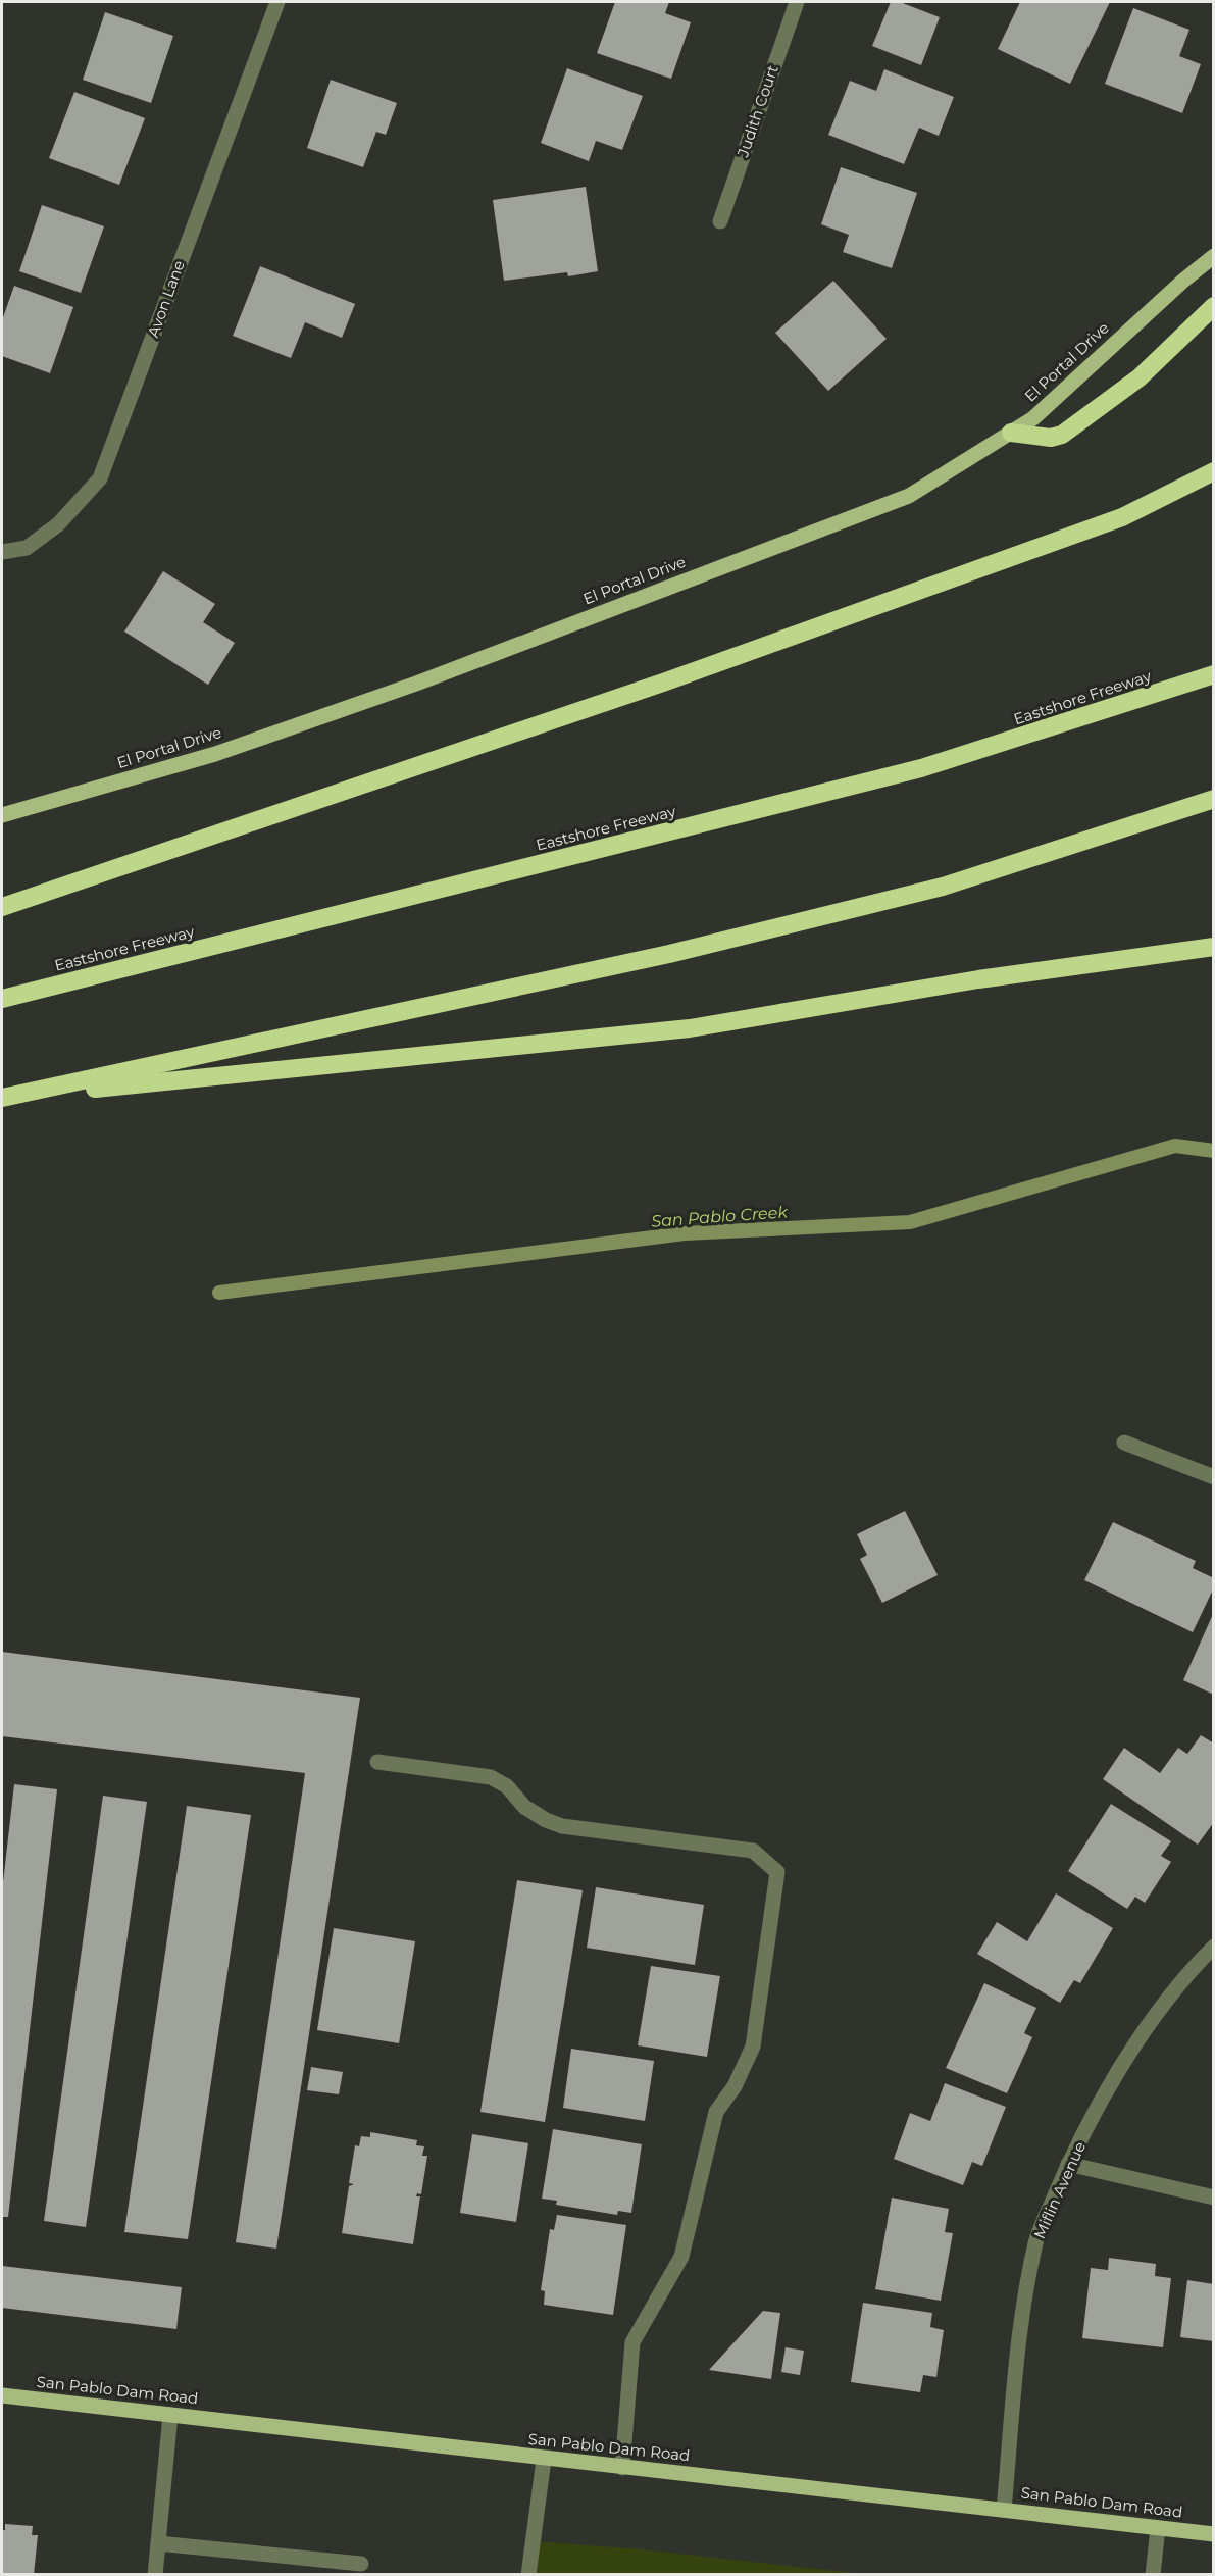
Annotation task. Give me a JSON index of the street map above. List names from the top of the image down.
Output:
{
  "streets": {
    "highway": ["Eastshore Freeway"],
    "main road": ["El Portal Drive", "San Pablo Dam Road"],
    "street": ["Judith Court", "Avon Lane", "Miflin Avenue"]
  },
  "crossings": [
    ["Miflin Avenue", "San Pablo Dam Road"]
  ],
  "water": ["San Pablo Creek"]
}
